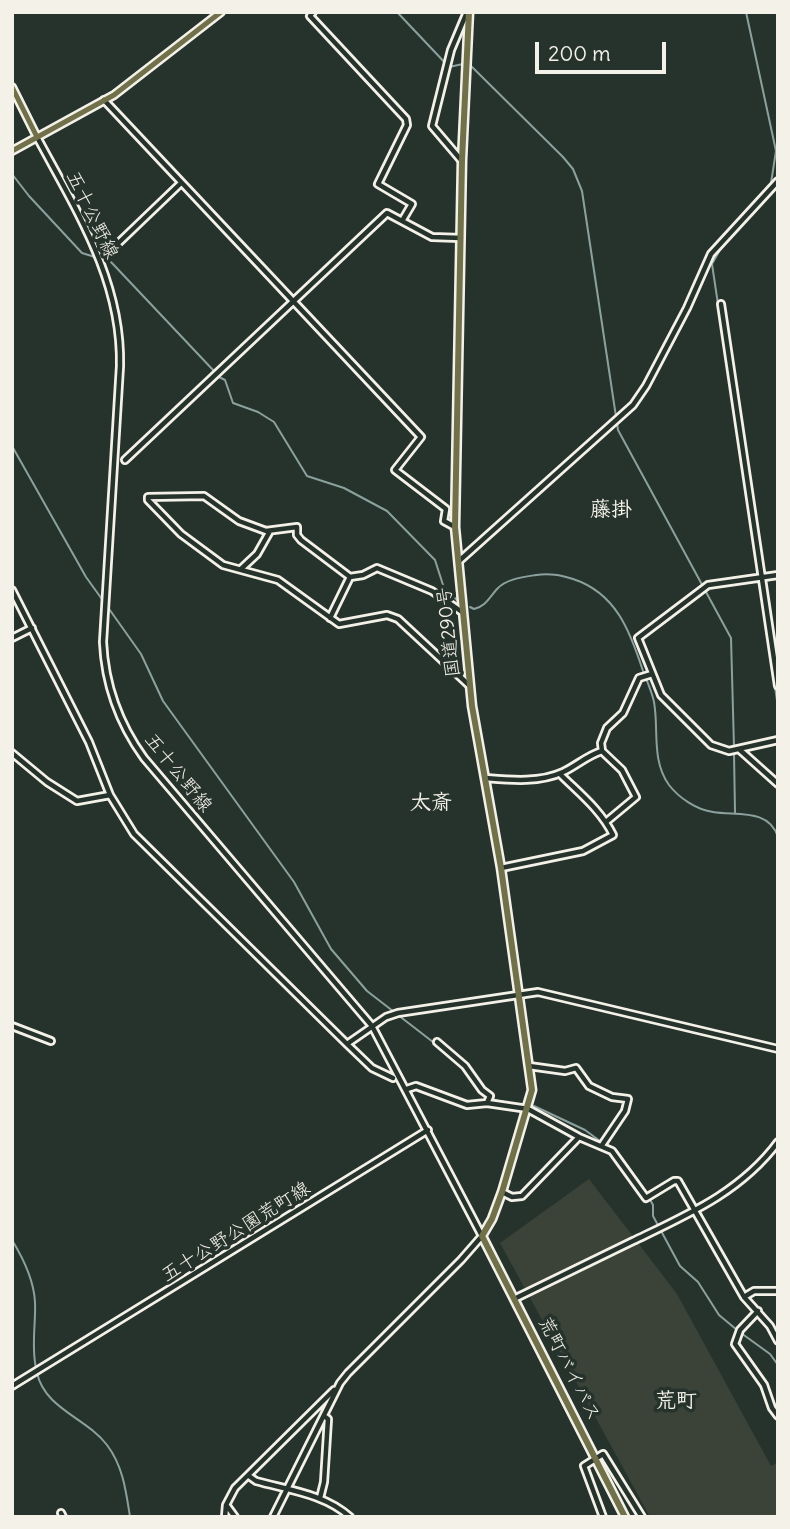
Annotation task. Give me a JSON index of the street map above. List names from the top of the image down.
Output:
{
  "streets": {
    "highway": ["国道290号", "荒町バイパス"],
    "street": ["五十公野線", "五十公野公園荒町線"]
  },
  "crossings": [
    ["五十公野線", "国道290号"],
    ["五十公野線", "五十公野公園荒町線"],
    ["五十公野線", "荒町バイパス"],
    ["国道290号", "荒町バイパス"]
  ],
  "districts": ["藤掛", "太斎", "荒町"],
  "scale_bar": "200 m"
}
